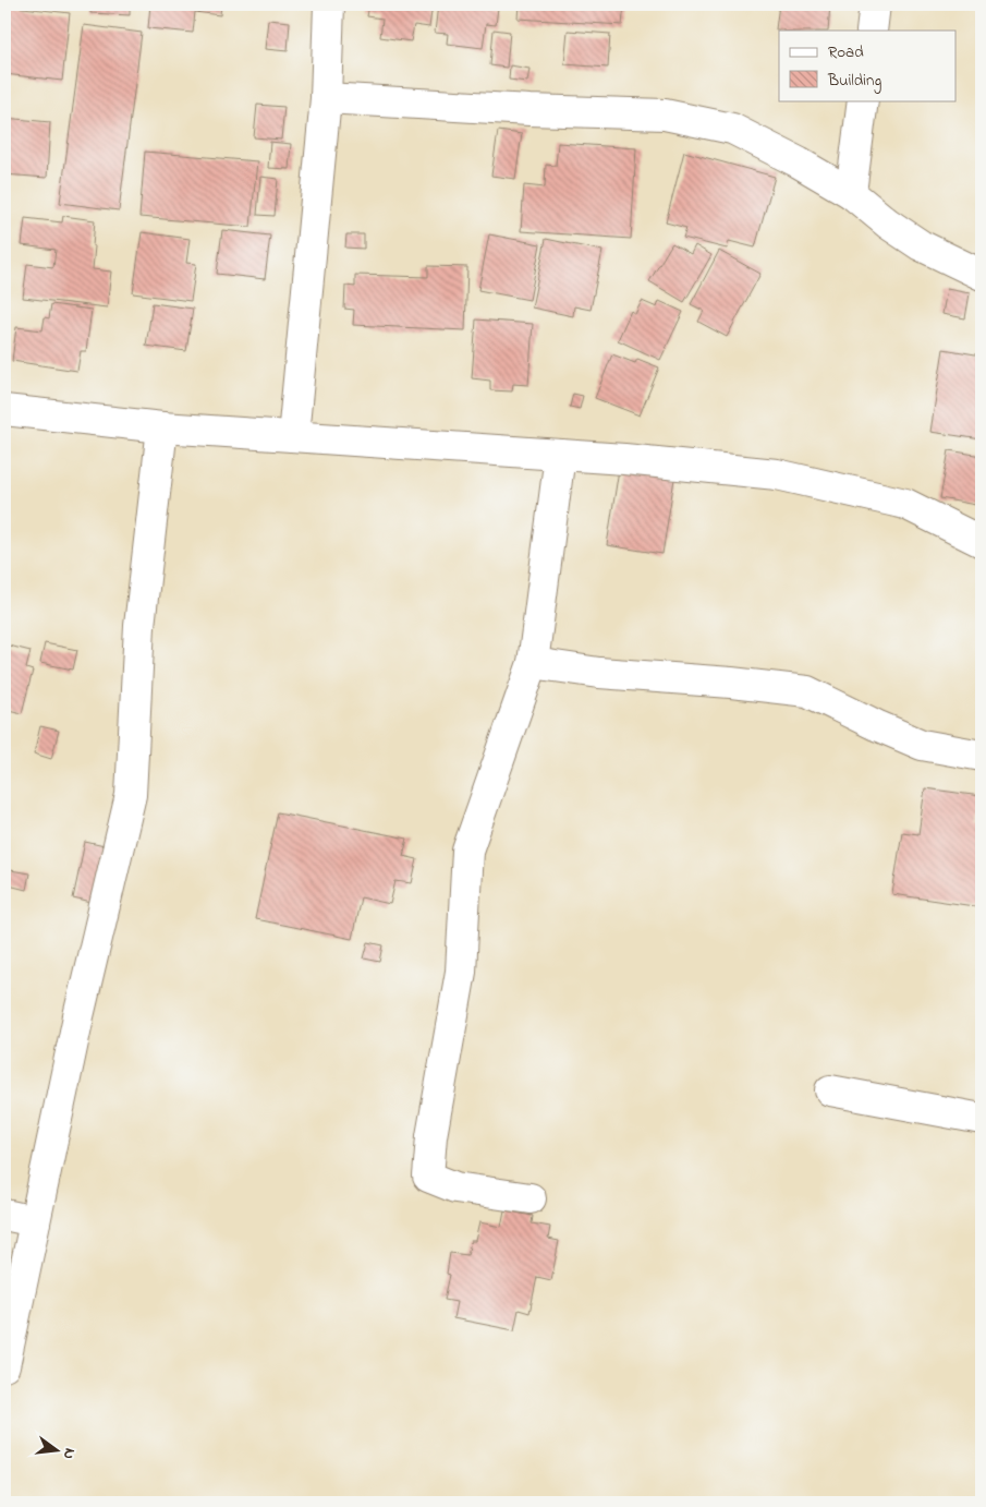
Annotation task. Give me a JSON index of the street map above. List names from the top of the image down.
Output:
{
  "legend": ["Road", "Building"],
  "north": "right"
}
